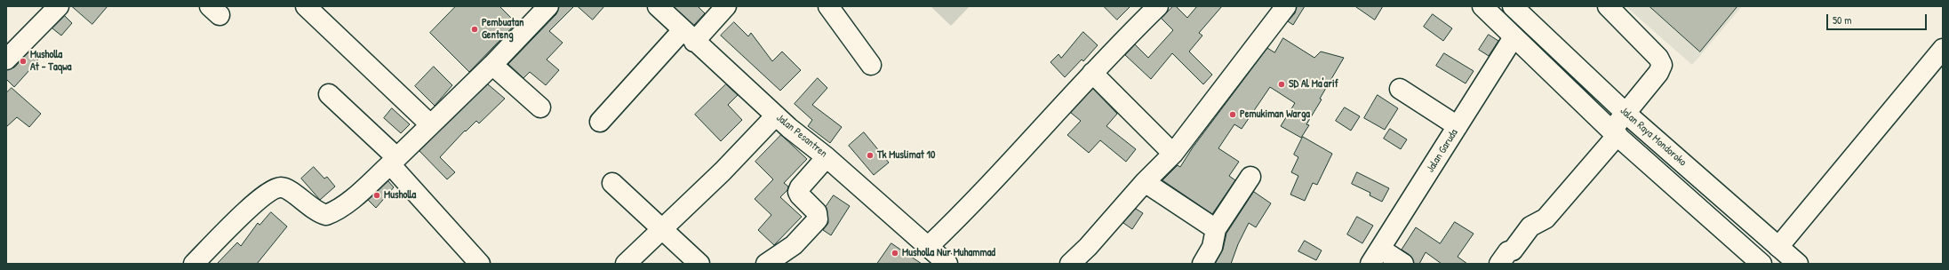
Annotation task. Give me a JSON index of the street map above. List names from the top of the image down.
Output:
{
  "streets": {
    "main road": ["Jalan Pesantren", "Jalan Raya Mondoroko", "Jalan Garuda"]
  },
  "crossings": [
    ["Jalan Raya Mondoroko", "Jalan Garuda"]
  ],
  "places": [
    "Pembuatan Genteng",
    "Musholla At - Taqwa",
    "SD Al Ma'arif",
    "Pemukiman Warga",
    "Tk Muslimat 10",
    "Musholla",
    "Musholla Nur Muhammad"
  ],
  "scale_bar": "50 m"
}
